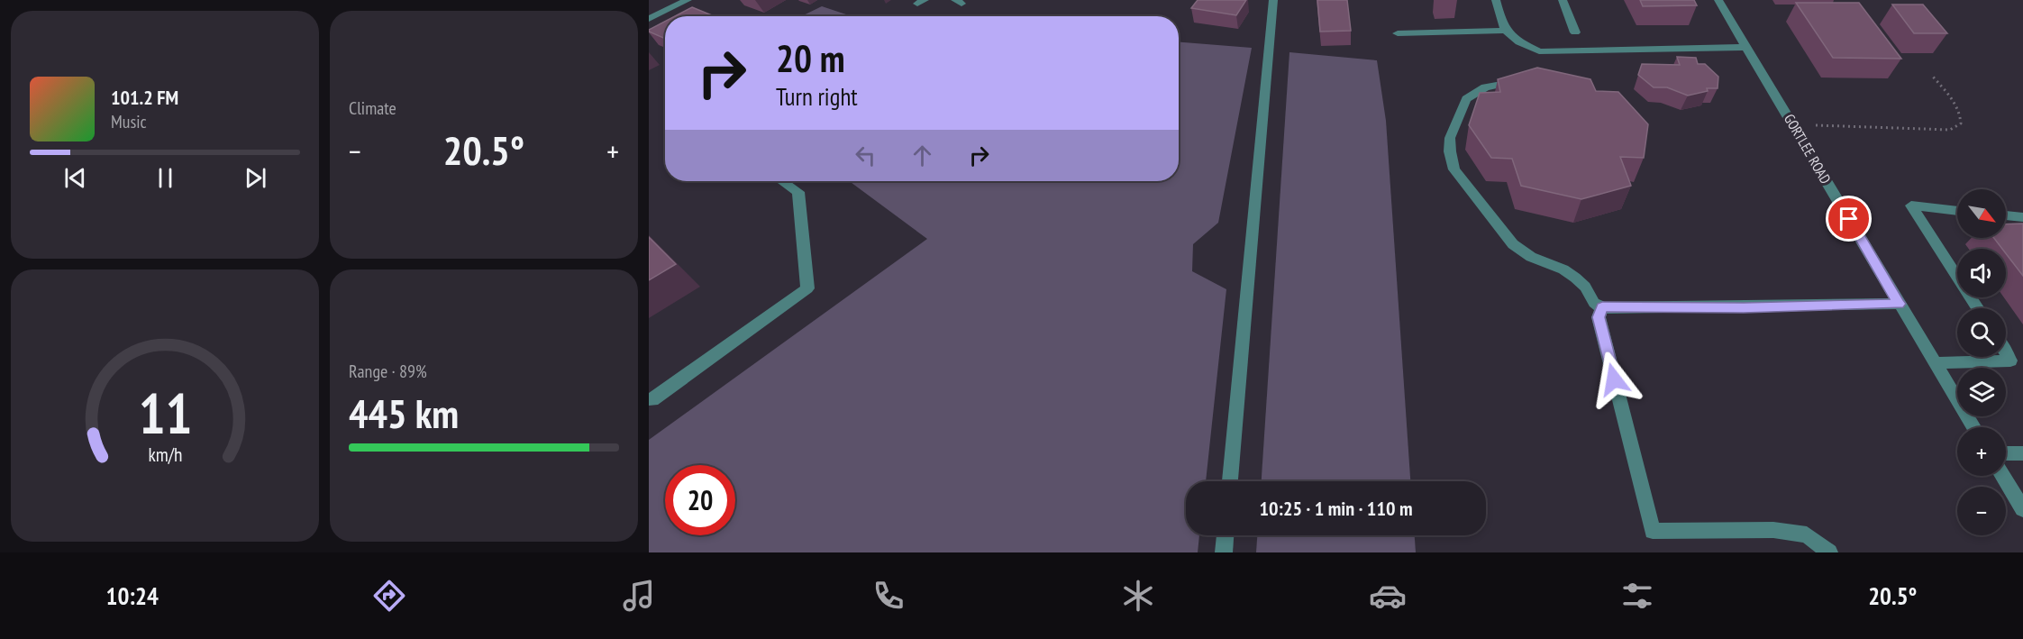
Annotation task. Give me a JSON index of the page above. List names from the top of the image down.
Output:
{
  "streets": {
    "street": ["GORTLEE ROAD"]
  },
  "north": "bottom right",
  "page": {
    "tile": [
      "Climate",
      ["Range · 89%", "445 km"]
    ],
    "turn": ["20 m", "Turn right"],
    "song": ["101.2 FM", "Music"],
    "heat": ["−", "20.5°", "+"],
    "map_buttons": ["+", "−"],
    "limit": "20",
    "trip": "10:25 · 1 min · 110 m",
    "tabs": ["10:24", "20.5°"],
    "gauge": ["11", "km/h"]
  }
}
